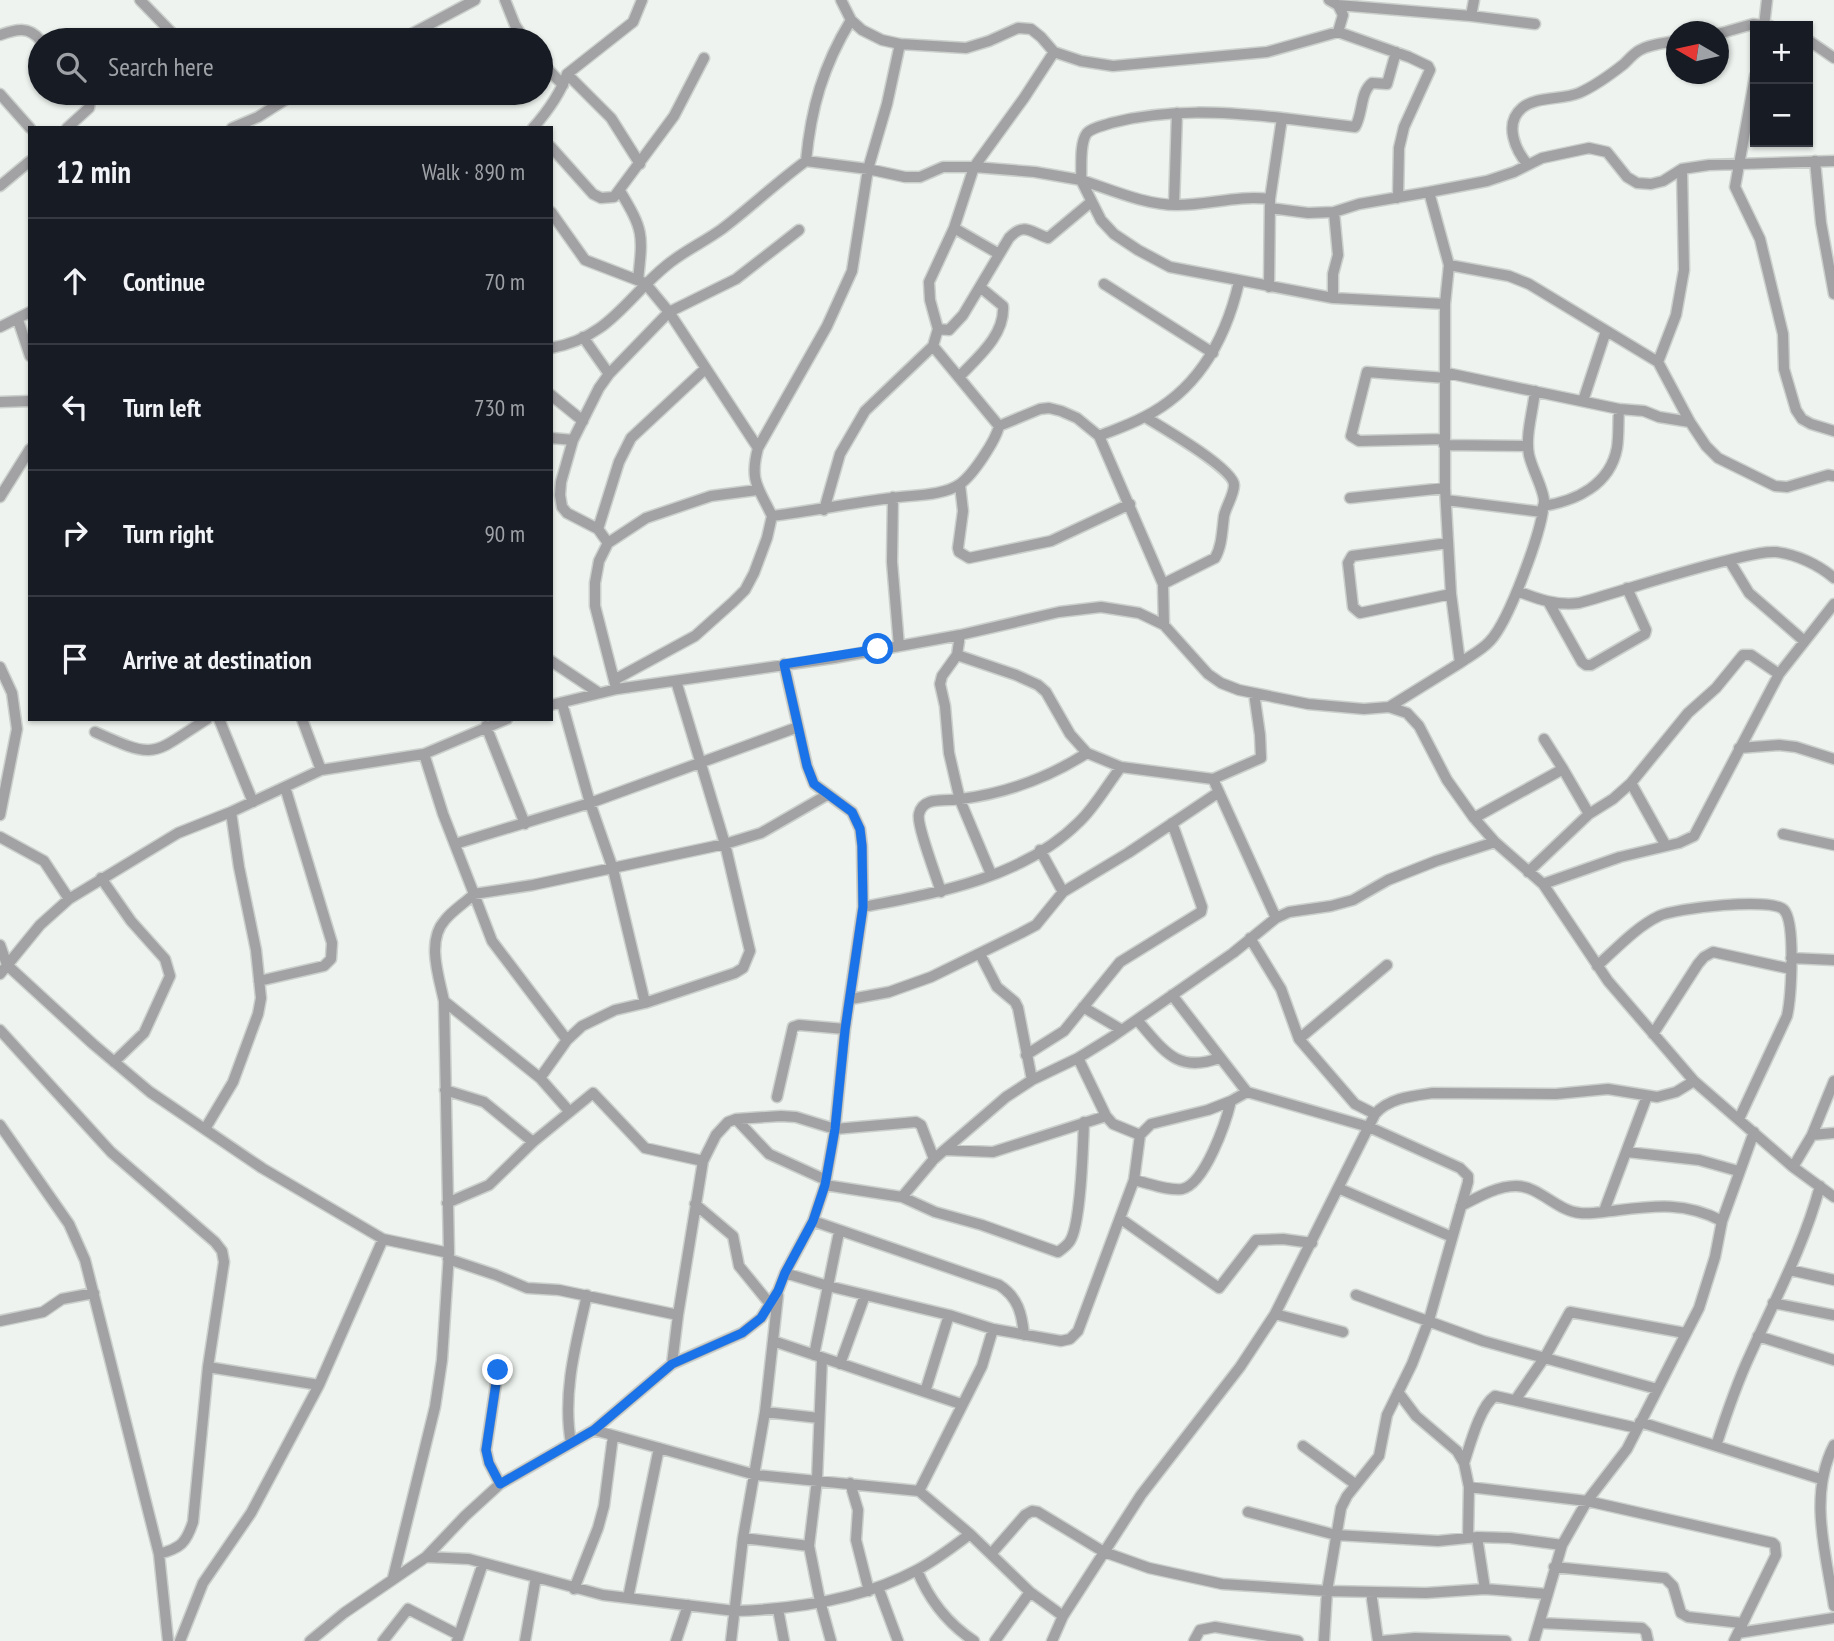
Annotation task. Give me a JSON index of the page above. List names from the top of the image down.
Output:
{
  "north": "left",
  "page": {
    "map_buttons": ["+", "−"],
    "search": "Search here",
    "heading": ["12 min", "Walk · 890 m"],
    "list": [
      ["Continue", "70 m"],
      ["Turn left", "730 m"],
      ["Turn right", "90 m"],
      "Arrive at destination"
    ]
  }
}
